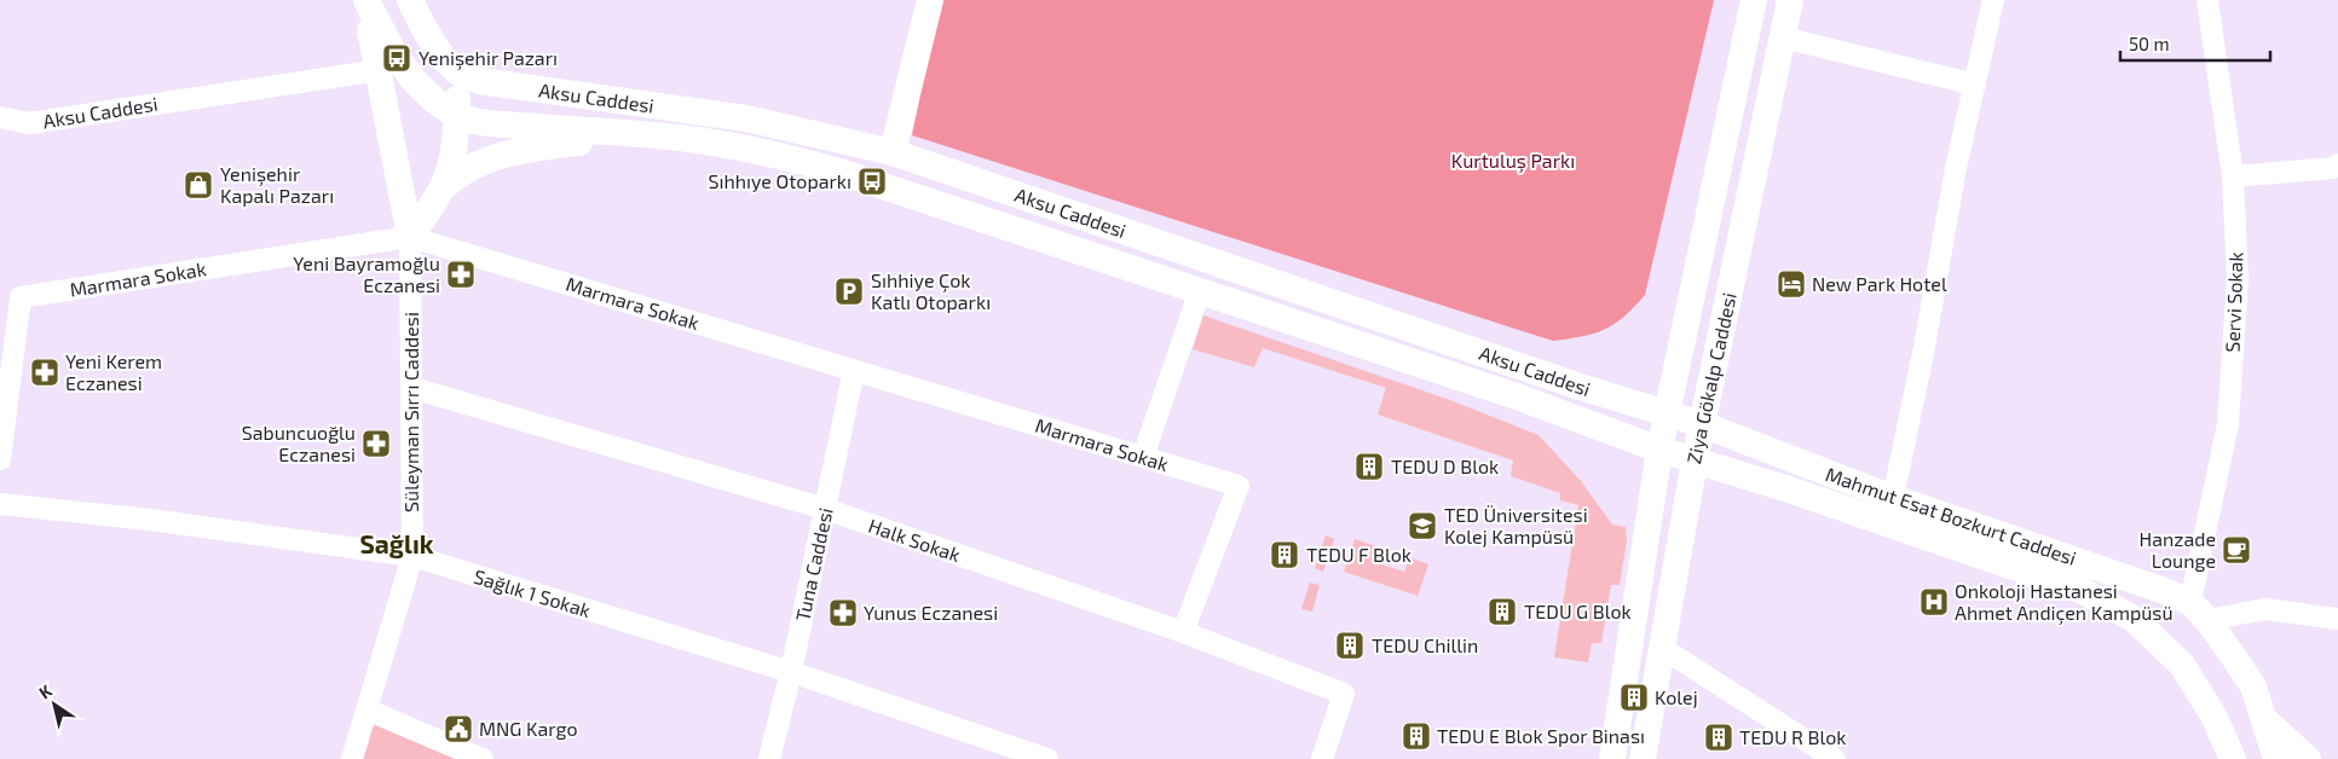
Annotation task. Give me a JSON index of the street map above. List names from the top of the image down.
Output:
{
  "streets": {
    "main road": ["Aksu Caddesi", "Ziya Gökalp Caddesi", "Mahmut Esat Bozkurt Caddesi"],
    "street": [
      "Marmara Sokak",
      "Servi Sokak",
      "Süleyman Sırrı Caddesi",
      "Halk Sokak",
      "Tuna Caddesi",
      "Sağlık 1 Sokak"
    ]
  },
  "crossings": [
    ["Aksu Caddesi", "Ziya Gökalp Caddesi"],
    ["Aksu Caddesi", "Mahmut Esat Bozkurt Caddesi"],
    ["Marmara Sokak", "Süleyman Sırrı Caddesi"],
    ["Marmara Sokak", "Halk Sokak"],
    ["Marmara Sokak", "Tuna Caddesi"],
    ["Servi Sokak", "Mahmut Esat Bozkurt Caddesi"],
    ["Ziya Gökalp Caddesi", "Mahmut Esat Bozkurt Caddesi"],
    ["Süleyman Sırrı Caddesi", "Halk Sokak"],
    ["Süleyman Sırrı Caddesi", "Sağlık 1 Sokak"],
    ["Halk Sokak", "Tuna Caddesi"],
    ["Tuna Caddesi", "Sağlık 1 Sokak"]
  ],
  "districts": ["Sağlık"],
  "parks": ["Kurtuluş Parkı"],
  "places": {
    "bus stop": ["Yenişehir Pazarı", "Sıhhıye Otoparkı"],
    "shop": ["Yenişehir Kapalı Pazarı"],
    "pharmacy": [
      "Yeni Bayramoğlu Eczanesi",
      "Yeni Kerem Eczanesi",
      "Sabuncuoğlu Eczanesi",
      "Yunus Eczanesi"
    ],
    "hotel": ["New Park Hotel"],
    "parking": ["Sıhhiye Çok Katlı Otoparkı"],
    "building": [
      "TEDU D Blok",
      "TEDU F Blok",
      "TEDU G Blok",
      "TEDU Chillin",
      "Kolej",
      "TEDU E Blok Spor Binası",
      "TEDU R Blok"
    ],
    "school or university": ["TED Üniversitesi Kolej Kampüsü"],
    "cafe": ["Hanzade Lounge"],
    "hospital": ["Onkoloji Hastanesi Ahmet Andiçen Kampüsü"],
    "public building": ["MNG Kargo"]
  },
  "scale_bar": "50 m",
  "north": "top left"
}
